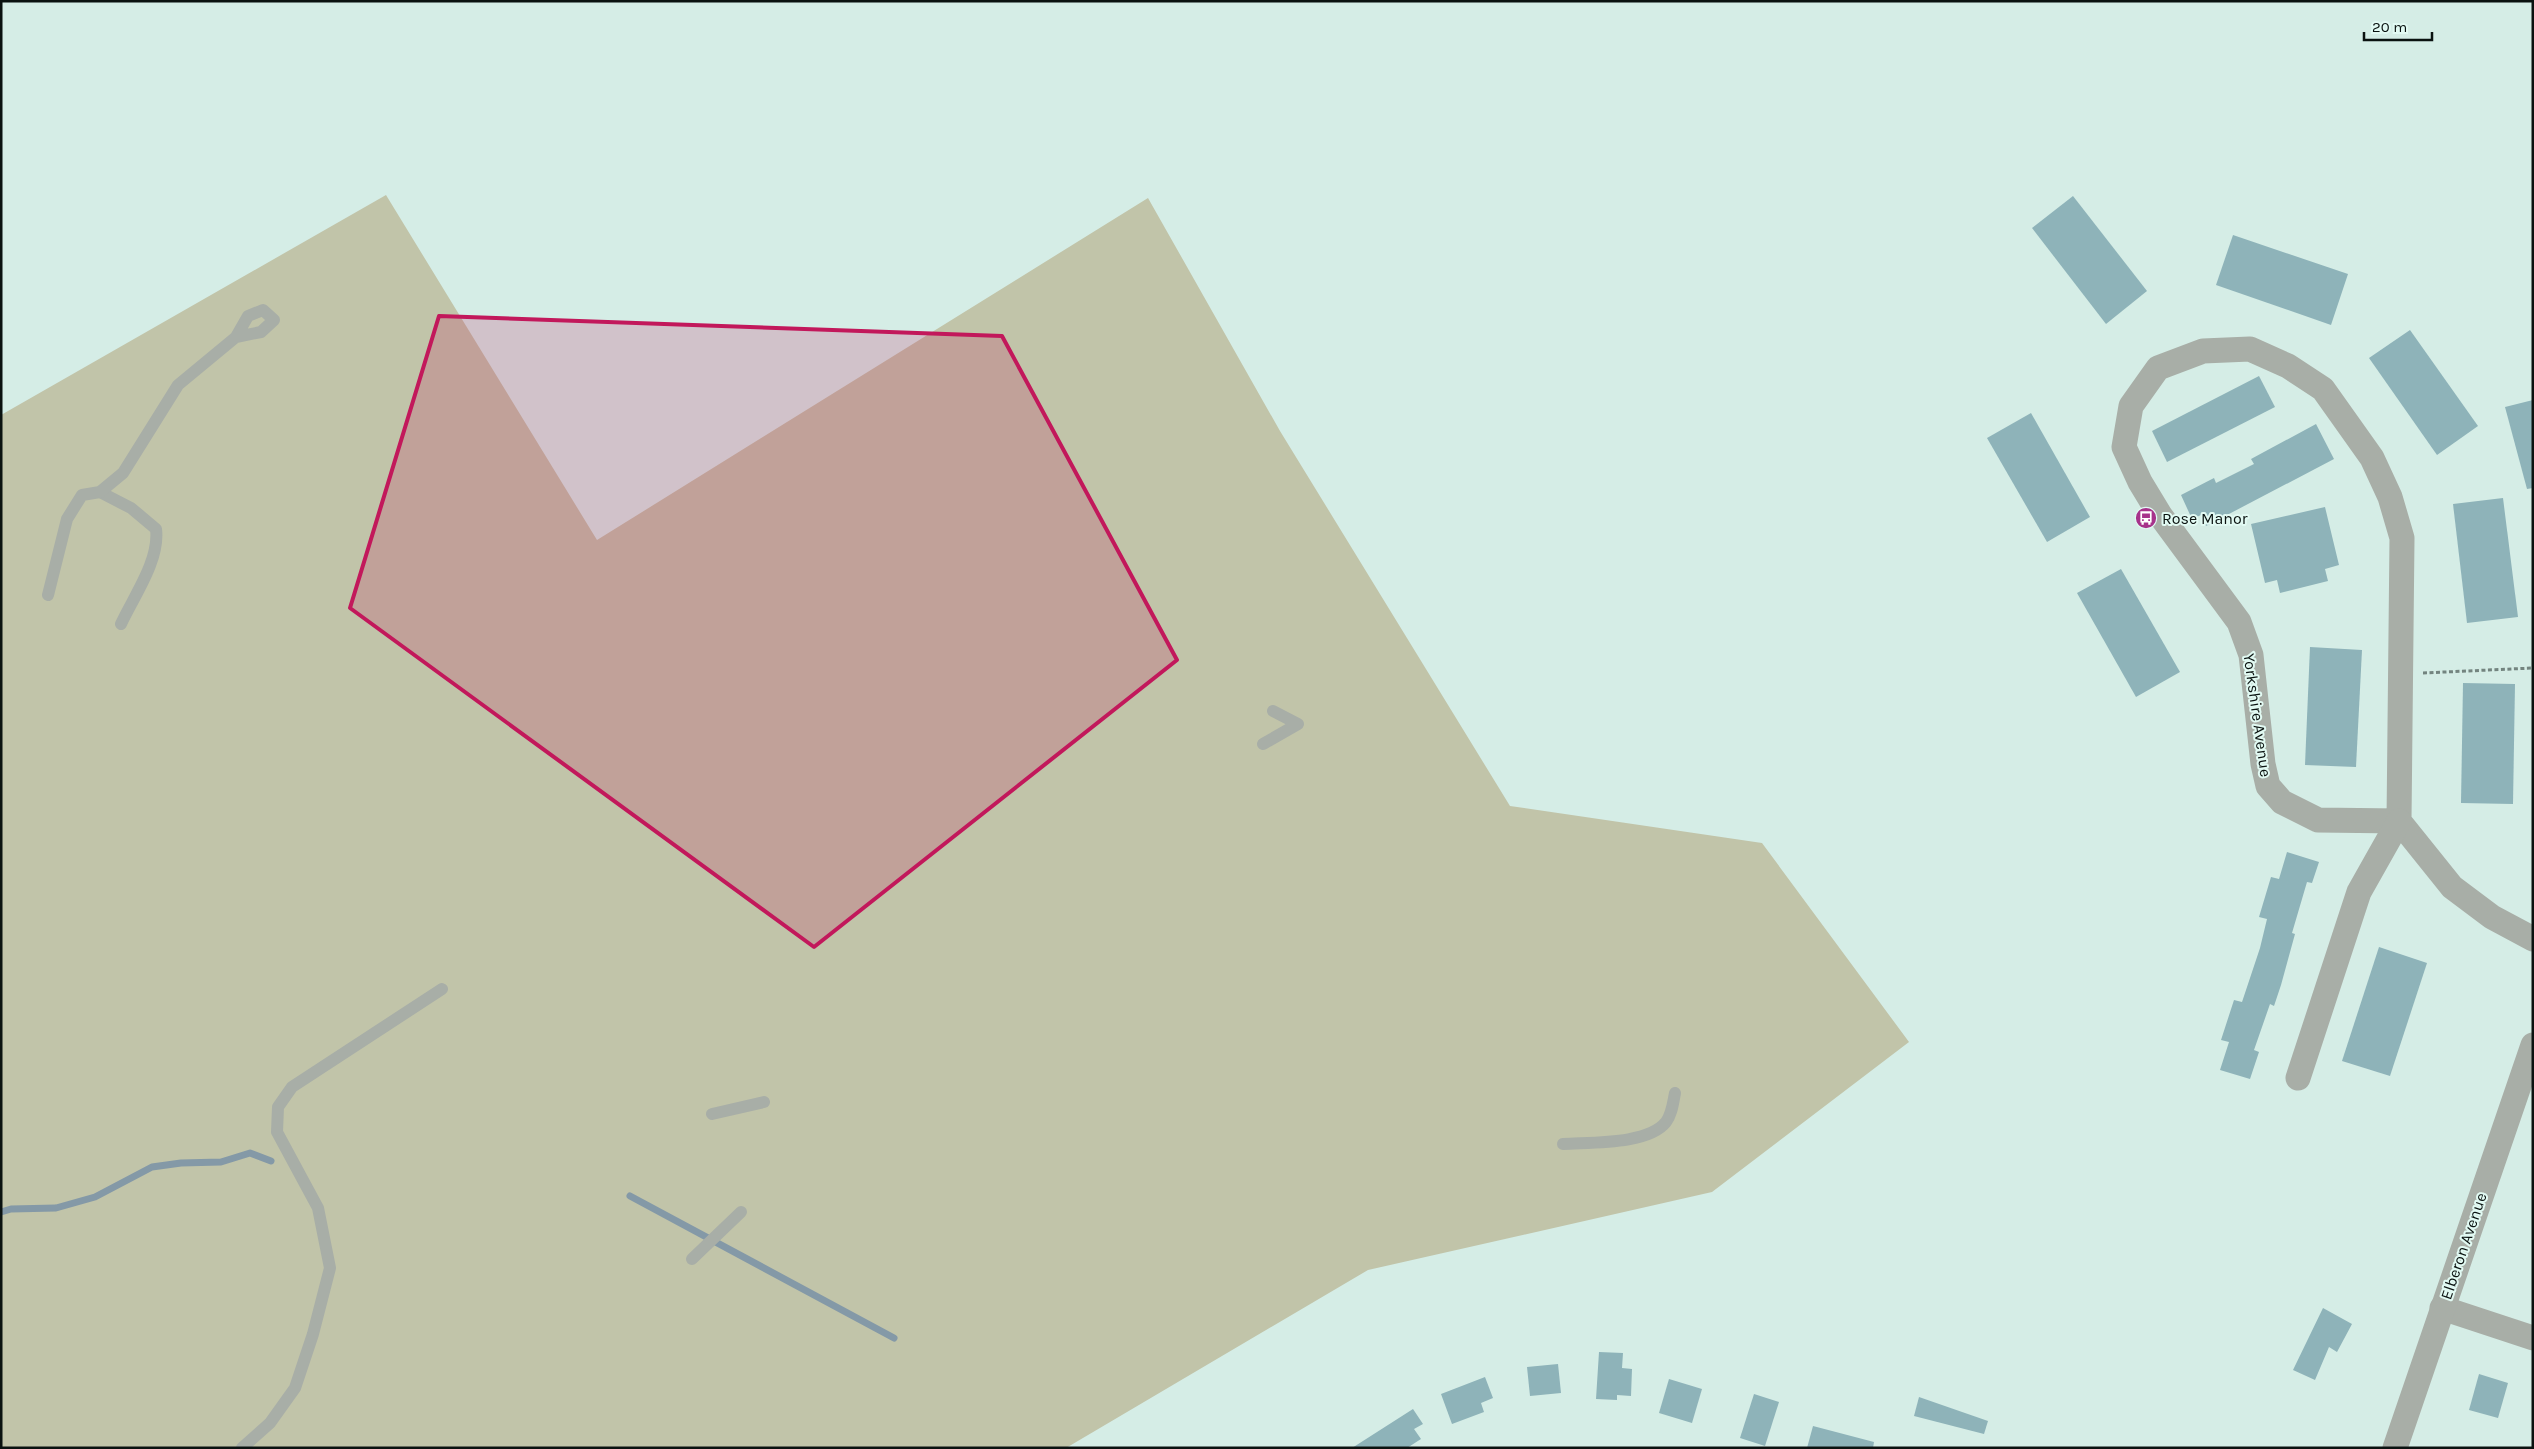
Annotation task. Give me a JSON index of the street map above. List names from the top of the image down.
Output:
{
  "streets": {
    "street": ["Yorkshire Avenue", "Elberon Avenue"]
  },
  "places": {
    "bus stop": ["Rose Manor"]
  },
  "scale_bar": "20 m"
}
